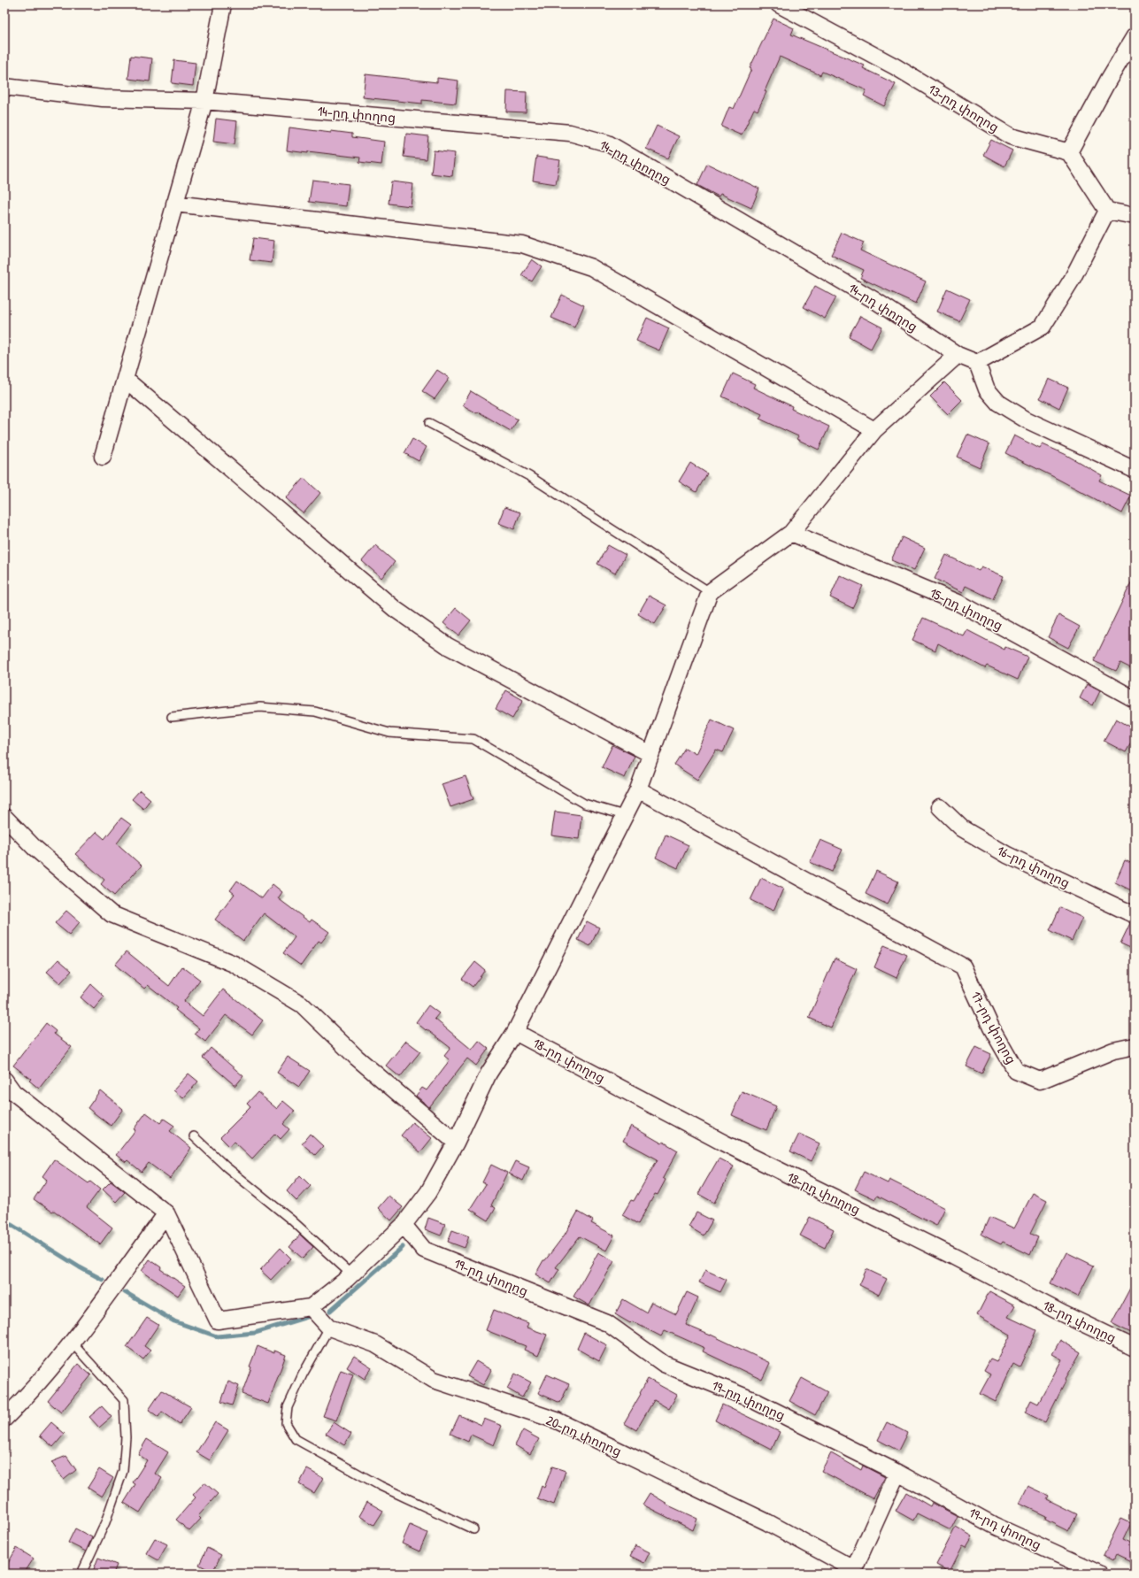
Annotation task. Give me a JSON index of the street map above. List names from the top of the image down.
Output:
{
  "streets": {
    "street": [
      "13-րդ փողոց",
      "14-րդ փողոց",
      "15-րդ փողոց",
      "16-րդ փողոց",
      "17-րդ փողոց",
      "18-րդ փողոց",
      "19-րդ փողոց",
      "20-րդ փողոց"
    ]
  }
}
